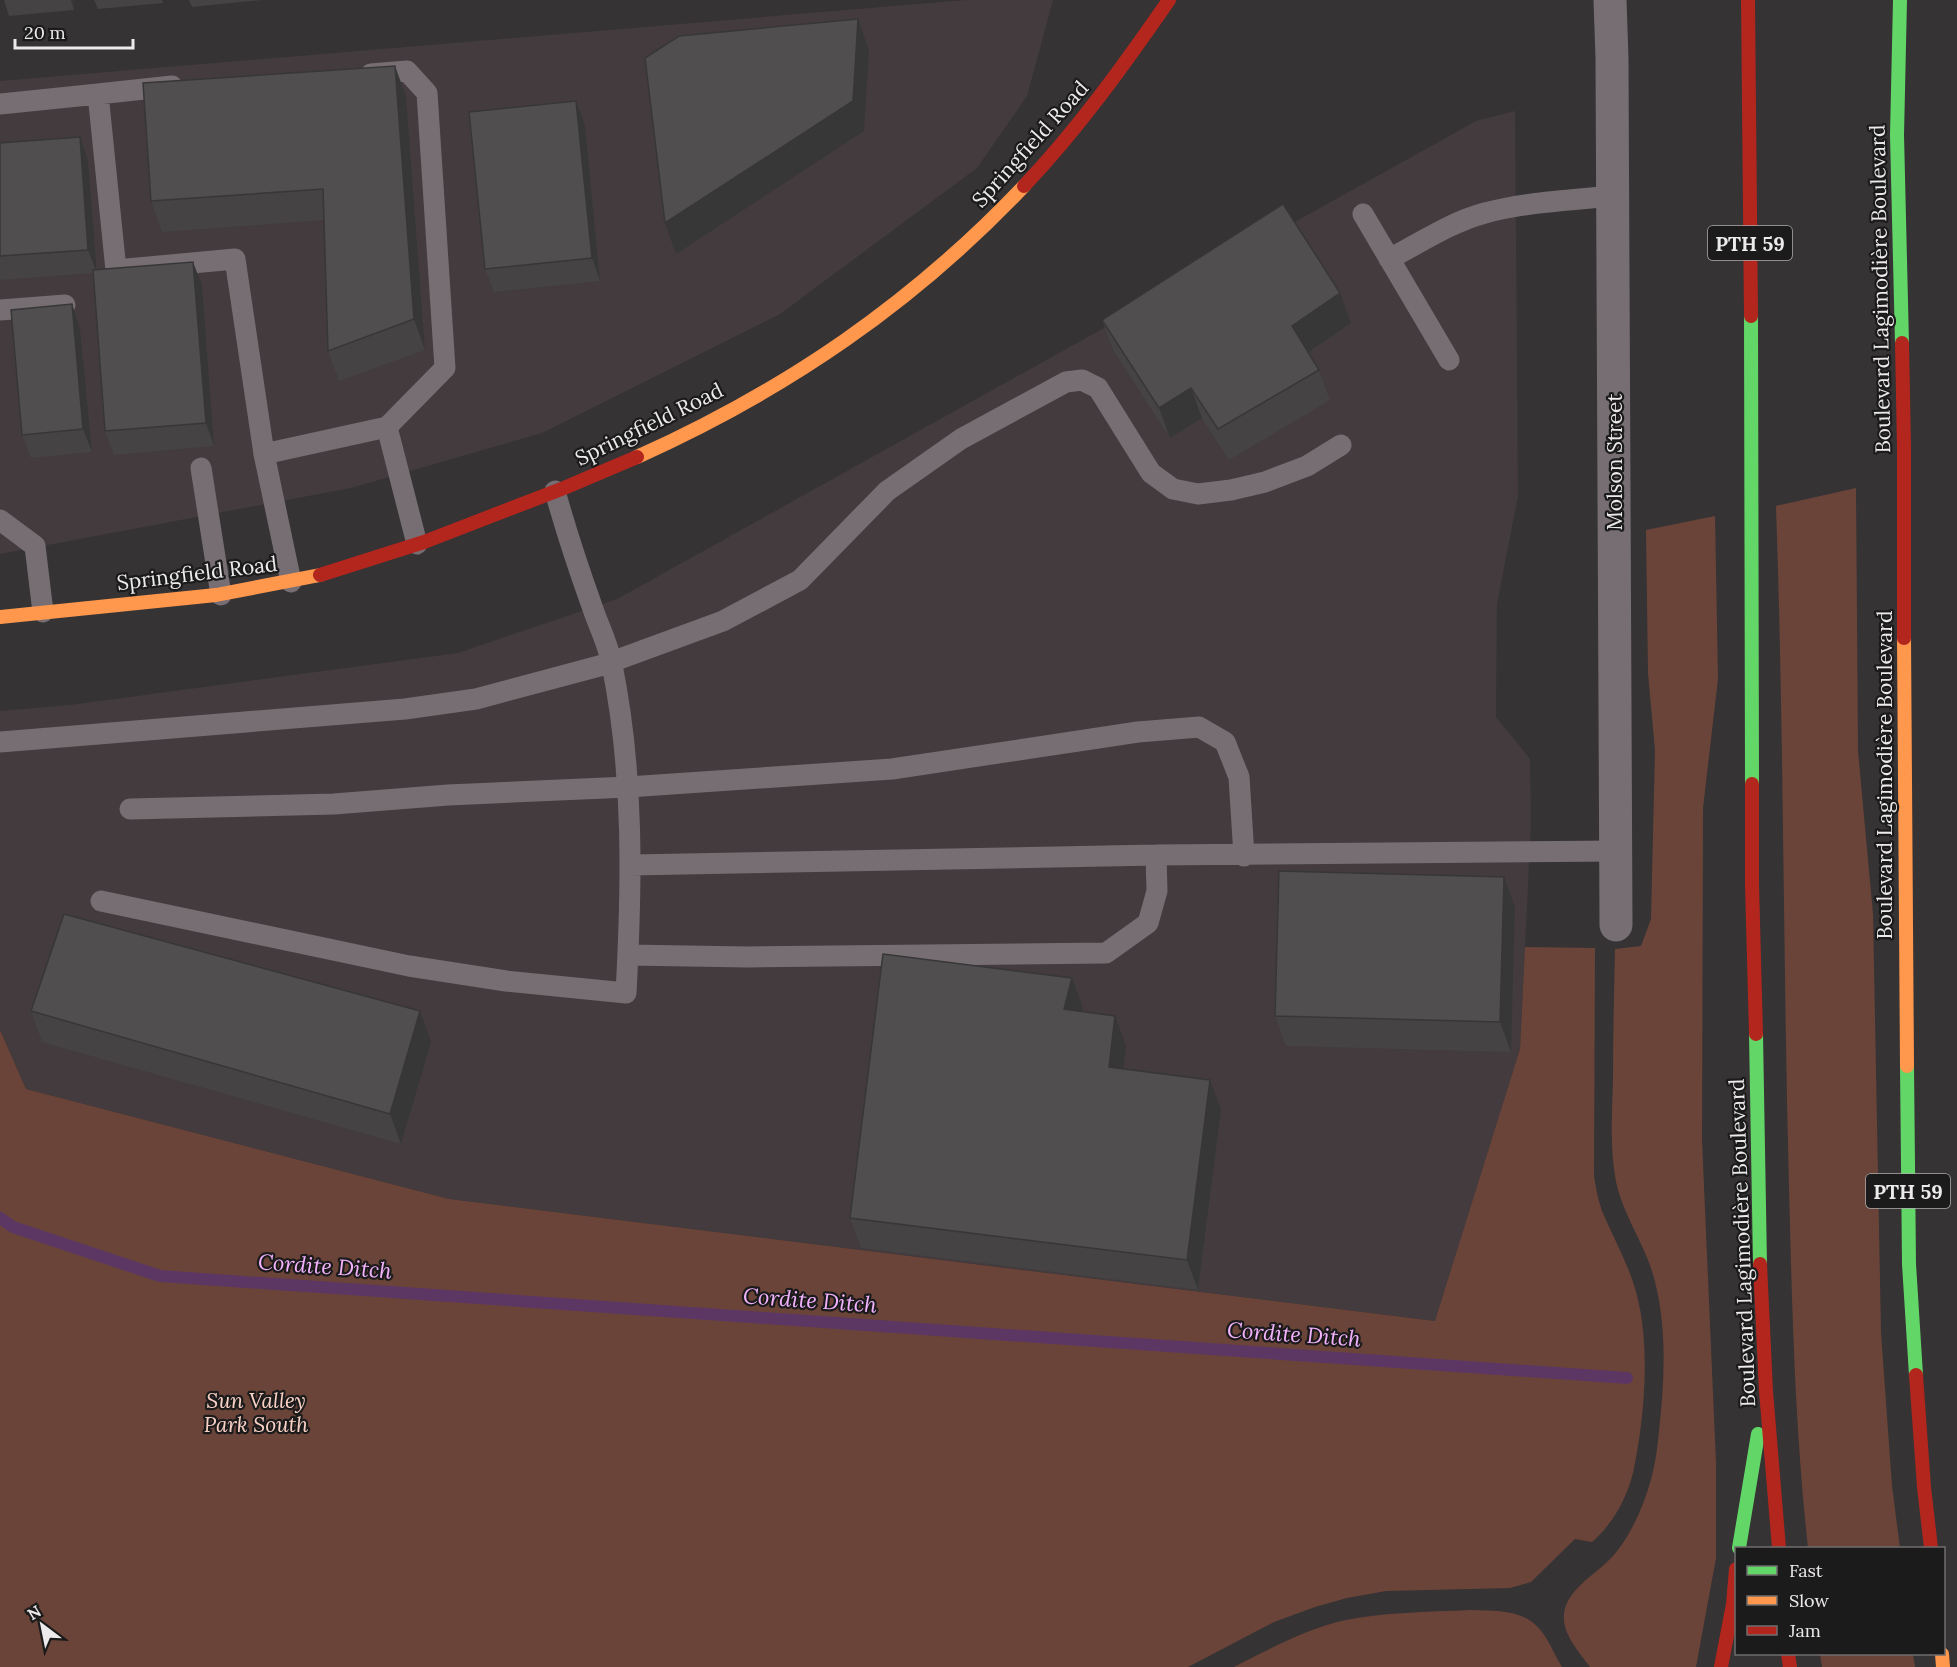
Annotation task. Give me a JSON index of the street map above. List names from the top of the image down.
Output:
{
  "streets": {
    "main road": ["Springfield Road", "PTH 59", "Boulevard Lagimodière Boulevard"],
    "street": ["Molson Street"]
  },
  "water": ["Cordite Ditch"],
  "parks": ["Sun Valley Park South"],
  "legend": ["Fast", "Slow", "Jam"],
  "scale_bar": "20 m",
  "north": "top left"
}
